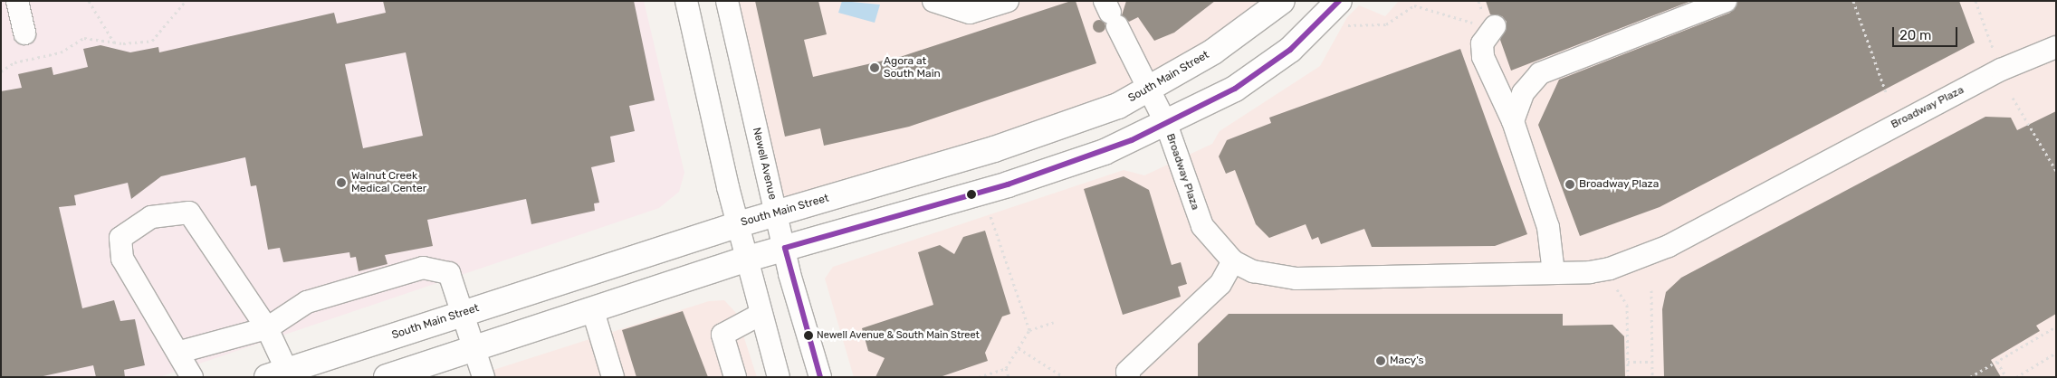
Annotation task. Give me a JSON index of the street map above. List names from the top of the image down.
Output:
{
  "streets": {
    "main road": ["South Main Street"],
    "street": ["Broadway Plaza", "Newell Avenue"]
  },
  "crossings": [
    ["South Main Street", "Broadway Plaza"],
    ["South Main Street", "Newell Avenue"]
  ],
  "places": [
    "Agora at South Main",
    "Walnut Creek Medical Center",
    "Broadway Plaza",
    "Newell Avenue & South Main Street",
    "Macy's"
  ],
  "scale_bar": "20 m"
}
